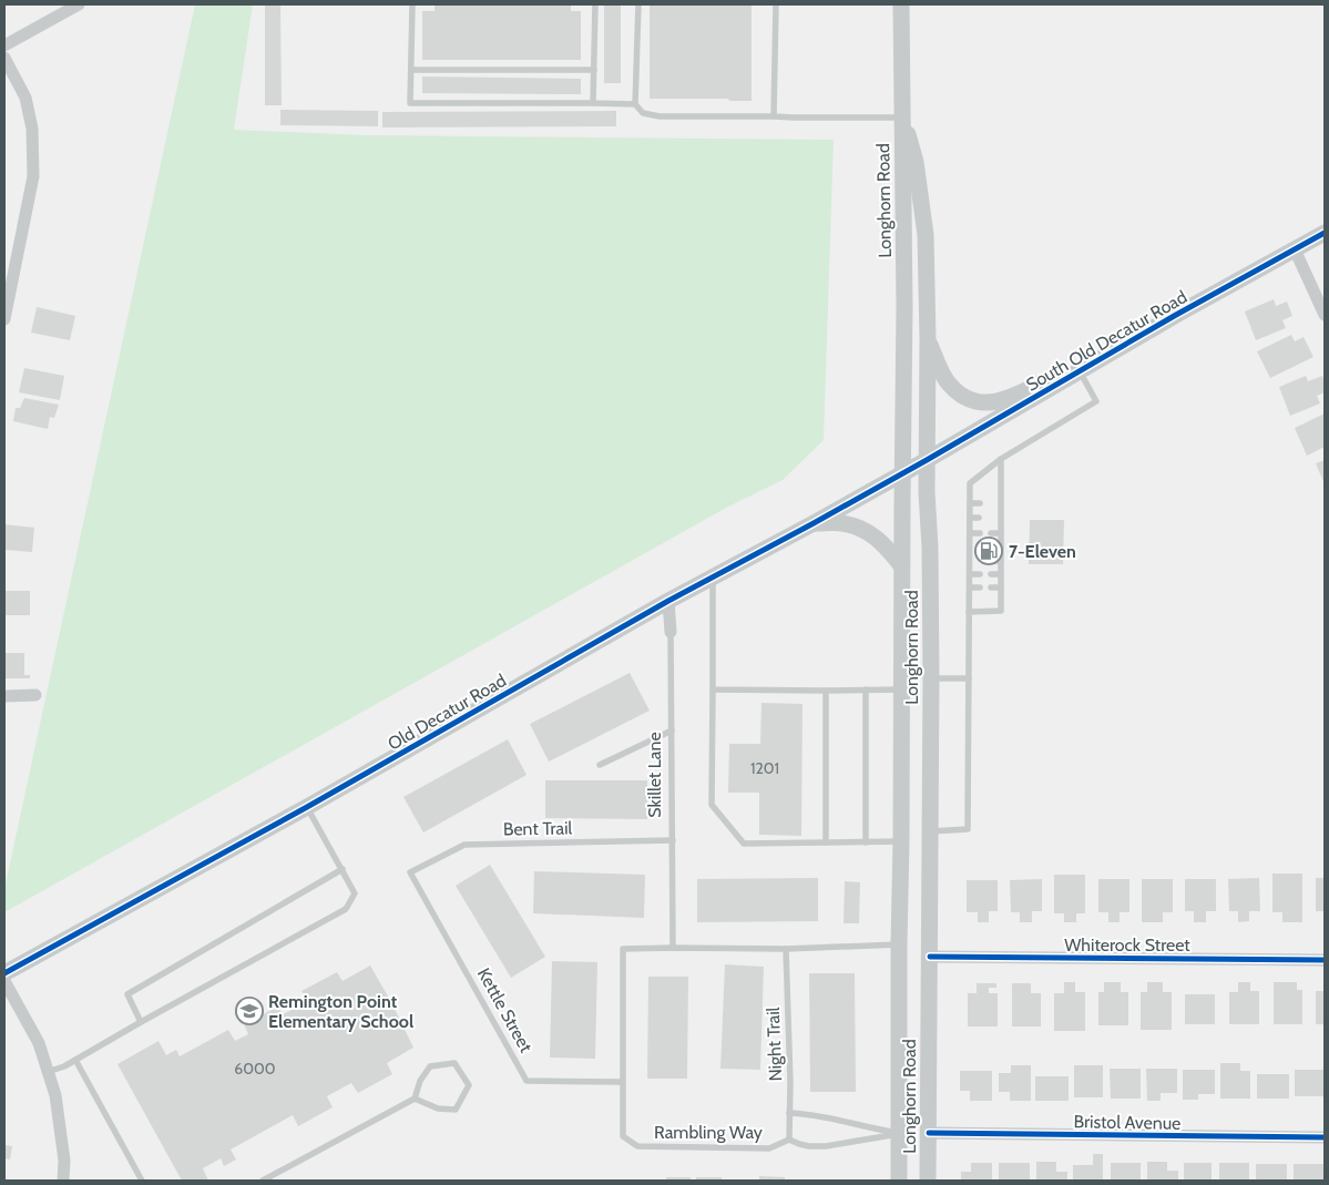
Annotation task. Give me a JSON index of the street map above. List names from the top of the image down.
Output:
{
  "streets": {
    "main road": ["Longhorn Road", "South Old Decatur Road", "Old Decatur Road"],
    "street": ["Skillet Lane", "Whiterock Street", "Bristol Avenue"],
    "lane": [
      "Bent Trail",
      "Kettle Street",
      "Night Trail",
      "Rambling Way"
    ]
  },
  "crossings": [
    ["Longhorn Road", "South Old Decatur Road"],
    ["Longhorn Road", "Old Decatur Road"],
    ["Longhorn Road", "Whiterock Street"],
    ["Longhorn Road", "Bristol Avenue"],
    ["Longhorn Road", "Rambling Way"],
    ["South Old Decatur Road", "Old Decatur Road"],
    ["Old Decatur Road", "Skillet Lane"],
    ["Skillet Lane", "Bent Trail"],
    ["Skillet Lane", "Rambling Way"],
    ["Bent Trail", "Kettle Street"],
    ["Kettle Street", "Rambling Way"],
    ["Night Trail", "Rambling Way"]
  ],
  "places": {
    "fuel station": ["7-Eleven"],
    "school or university": ["Remington Point Elementary School"]
  },
  "house_numbers": ["1201", "6000"]
}
